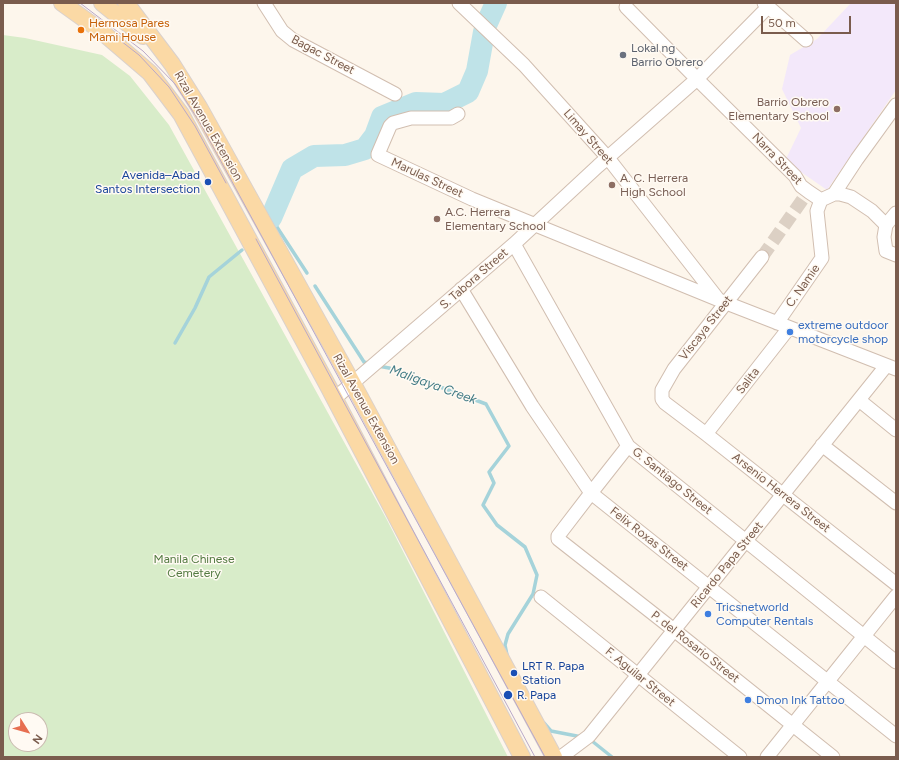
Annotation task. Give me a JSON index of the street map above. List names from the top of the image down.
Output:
{
  "streets": {
    "main road": ["Rizal Avenue Extension"],
    "street": [
      "Bagac Street",
      "Limay Street",
      "Narra Street",
      "Marulas Street",
      "S. Tabora Street",
      "C. Namie",
      "Viscaya Street",
      "Salita",
      "G. Santiago Street",
      "Arsenio Herrera Street",
      "Felix Roxas Street",
      "Ricardo Papa Street",
      "P. del Rosario Street",
      "F. Aguilar Street"
    ]
  },
  "crossings": [
    ["Rizal Avenue Extension", "S. Tabora Street"],
    ["Limay Street", "Marulas Street"],
    ["Limay Street", "S. Tabora Street"],
    ["Limay Street", "Viscaya Street"],
    ["Narra Street", "S. Tabora Street"],
    ["Narra Street", "C. Namie"],
    ["Marulas Street", "S. Tabora Street"],
    ["Marulas Street", "C. Namie"],
    ["Marulas Street", "Viscaya Street"],
    ["Marulas Street", "Salita"],
    ["Marulas Street", "Ricardo Papa Street"],
    ["S. Tabora Street", "G. Santiago Street"],
    ["S. Tabora Street", "Felix Roxas Street"],
    ["Viscaya Street", "Arsenio Herrera Street"],
    ["Salita", "Arsenio Herrera Street"],
    ["G. Santiago Street", "Ricardo Papa Street"],
    ["Arsenio Herrera Street", "Ricardo Papa Street"],
    ["Felix Roxas Street", "Ricardo Papa Street"],
    ["Felix Roxas Street", "P. del Rosario Street"],
    ["Ricardo Papa Street", "P. del Rosario Street"],
    ["Ricardo Papa Street", "F. Aguilar Street"]
  ],
  "water": ["Maligaya Creek"],
  "parks": ["Manila Chinese Cemetery"],
  "places": [
    "Hermosa Pares Mami House",
    "Lokal ng Barrio Obrero",
    "Barrio Obrero Elementary School",
    "Avenida–Abad Santos Intersection",
    "A. C. Herrera High School",
    "A.C. Herrera Elementary School",
    "extreme outdoor motorcycle shop",
    "Tricsnetworld Computer Rentals",
    "LRT R. Papa Station",
    "R. Papa",
    "Dmon Ink Tattoo"
  ],
  "scale_bar": "50 m",
  "north": "bottom right"
}
